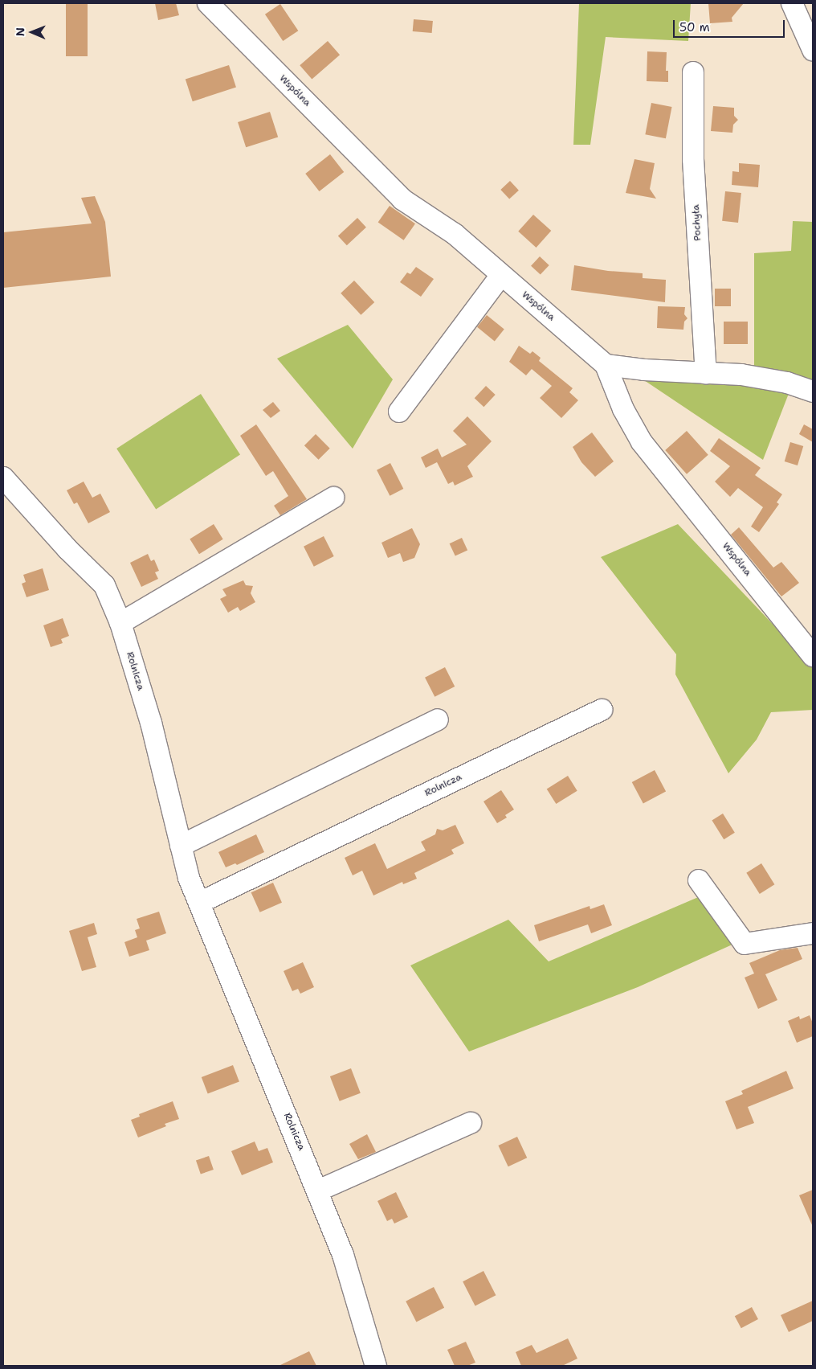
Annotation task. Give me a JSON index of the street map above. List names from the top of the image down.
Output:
{
  "streets": {
    "street": ["Wspólna", "Pochyła", "Rolnicza"]
  },
  "scale_bar": "50 m",
  "north": "left"
}
